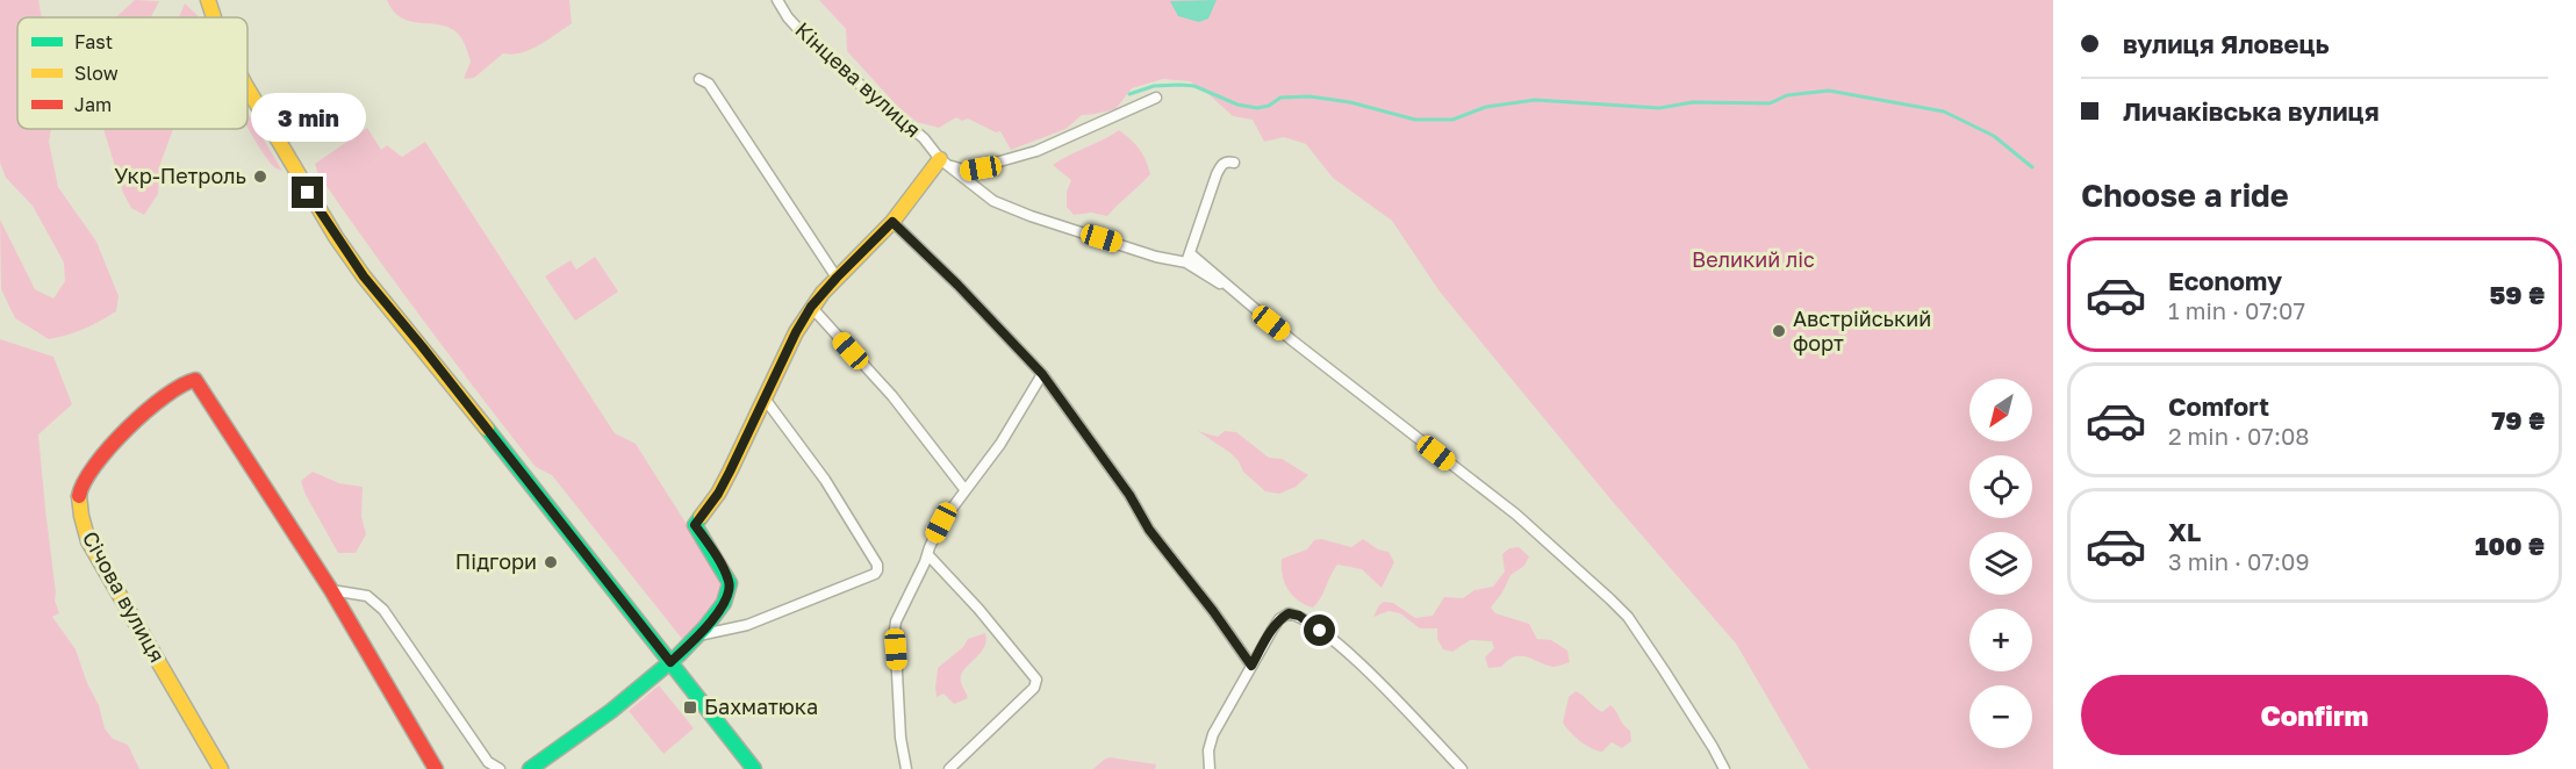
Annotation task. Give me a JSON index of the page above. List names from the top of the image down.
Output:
{
  "streets": {
    "street": ["Кінцева вулиця", "Січова вулиця"]
  },
  "parks": ["Великий ліс"],
  "places": {
    "other": ["Укр-Петроль", "Австрійський форт", "Підгори"],
    "transit": ["Бахматюка"]
  },
  "legend": ["Fast", "Slow", "Jam"],
  "north": "bottom left",
  "page": {
    "banner": ["вулиця Яловець", "Личаківська вулиця"],
    "bubble": "3 min",
    "heading": "Choose a ride",
    "list": [
      {
        "name": "Economy",
        "note": "1 min · 07:07",
        "value": "59 ₴"
      },
      {
        "name": "Comfort",
        "note": "2 min · 07:08",
        "value": "79 ₴"
      },
      {
        "name": "XL",
        "note": "3 min · 07:09",
        "value": "100 ₴"
      }
    ],
    "map_buttons": ["+", "−"],
    "buttons": "Confirm"
  }
}
